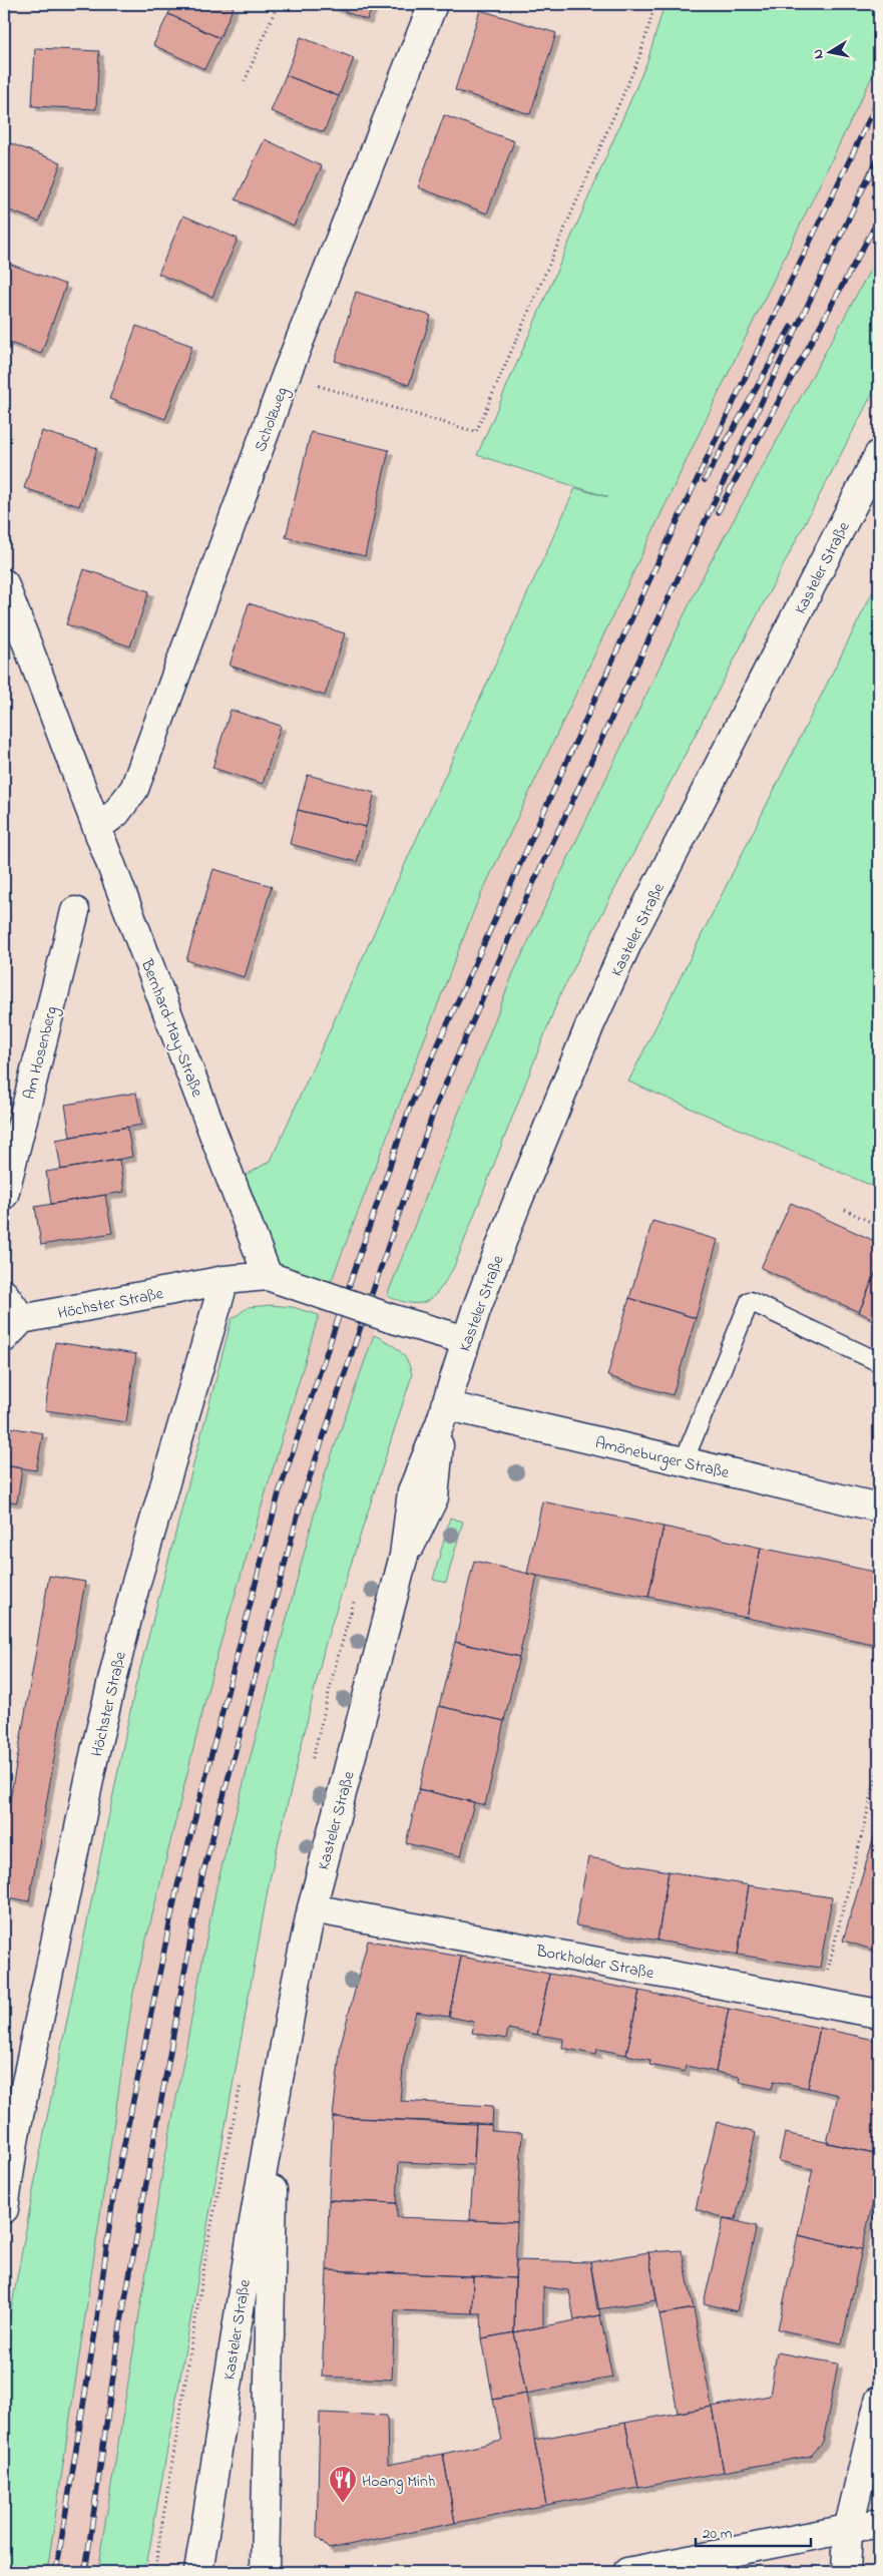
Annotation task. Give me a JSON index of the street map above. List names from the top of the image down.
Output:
{
  "streets": {
    "street": [
      "Scholzweg",
      "Kasteler Straße",
      "Bernhard-May-Straße",
      "Am Hosenberg",
      "Höchster Straße",
      "Amöneburger Straße",
      "Borkholder Straße"
    ]
  },
  "crossings": [
    ["Scholzweg", "Bernhard-May-Straße"],
    ["Kasteler Straße", "Amöneburger Straße"],
    ["Kasteler Straße", "Borkholder Straße"],
    ["Bernhard-May-Straße", "Höchster Straße"]
  ],
  "places": {
    "restaurant": ["Hoang Minh"]
  },
  "scale_bar": "20 m",
  "north": "left"
}
